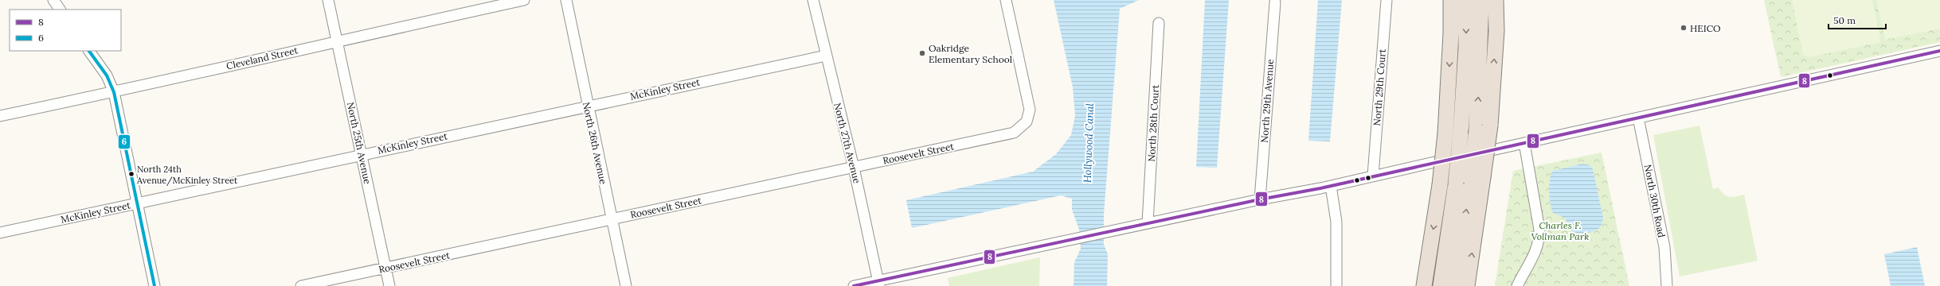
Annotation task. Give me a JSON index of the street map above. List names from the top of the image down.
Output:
{
  "streets": {
    "street": [
      "Cleveland Street",
      "North 29th Court",
      "McKinley Street",
      "North 29th Avenue",
      "North 28th Court",
      "North 25th Avenue",
      "North 26th Avenue",
      "North 27th Avenue",
      "Roosevelt Street",
      "North 30th Road"
    ]
  },
  "crossings": [
    ["Cleveland Street", "North 25th Avenue"],
    ["McKinley Street", "North 25th Avenue"],
    ["McKinley Street", "North 26th Avenue"],
    ["McKinley Street", "North 27th Avenue"],
    ["North 25th Avenue", "Roosevelt Street"],
    ["North 26th Avenue", "Roosevelt Street"],
    ["North 27th Avenue", "Roosevelt Street"]
  ],
  "water": ["Hollywood Canal"],
  "parks": ["Charles F. Vollman Park"],
  "places": ["HEICO", "Oakridge Elementary School", "North 24th Avenue/McKinley Street"],
  "lines": ["transit line 8", "transit line 6"],
  "legend": ["8", "6"],
  "scale_bar": "50 m"
}
